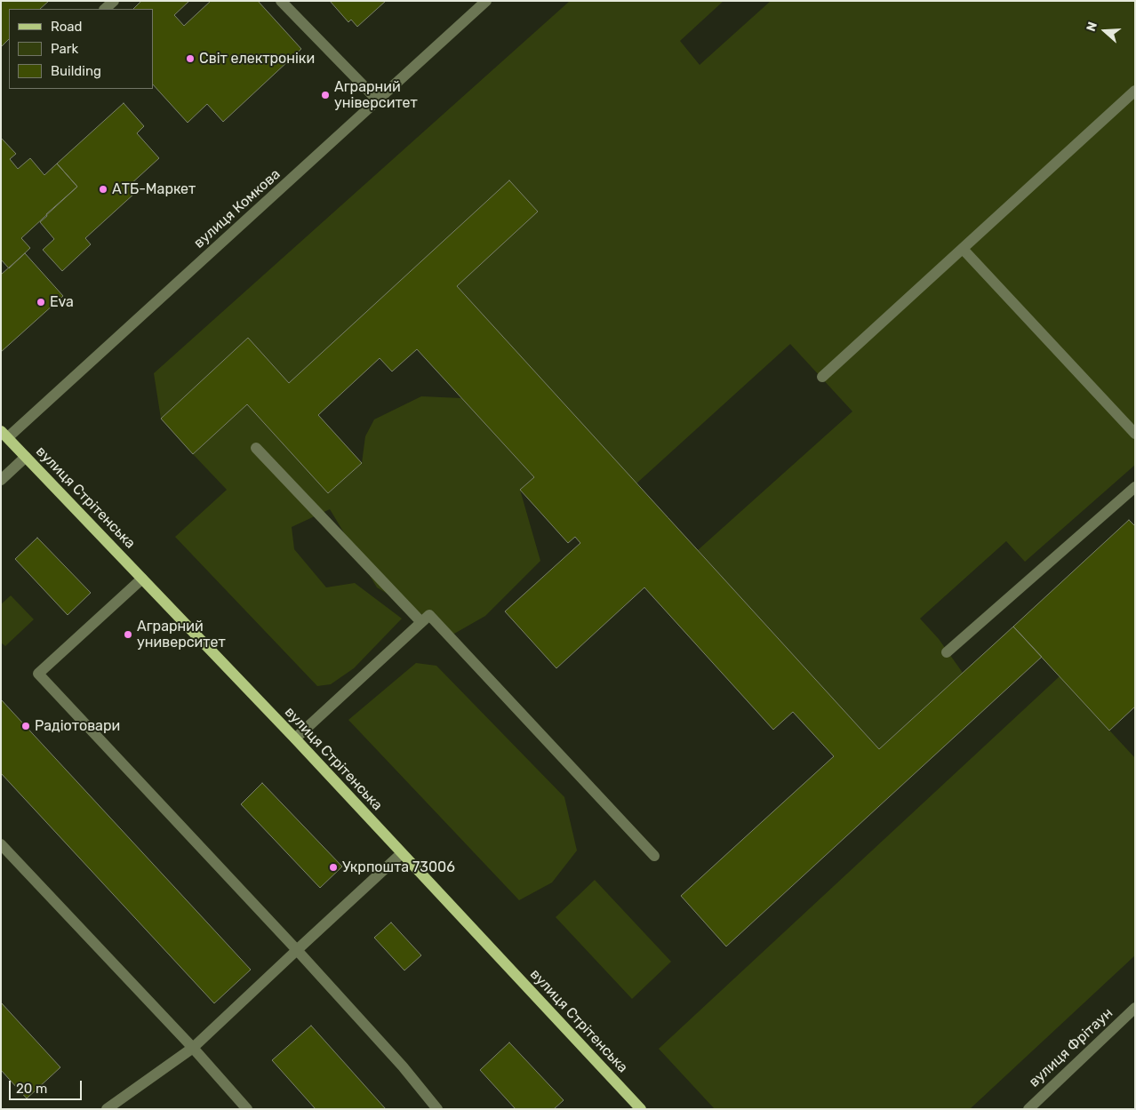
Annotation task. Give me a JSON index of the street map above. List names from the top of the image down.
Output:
{
  "streets": {
    "main road": ["вулиця Стрітенська"],
    "street": ["вулиця Комкова", "вулиця Фрітаун"]
  },
  "crossings": [
    ["вулиця Комкова", "вулиця Стрітенська"]
  ],
  "places": [
    "Світ електроніки",
    "Аграрний університет",
    "АТБ-Маркет",
    "Eva",
    "Аграрний университет",
    "Радіотовари",
    "Укрпошта 73006"
  ],
  "legend": ["Road", "Park", "Building"],
  "scale_bar": "20 m",
  "north": "left"
}
